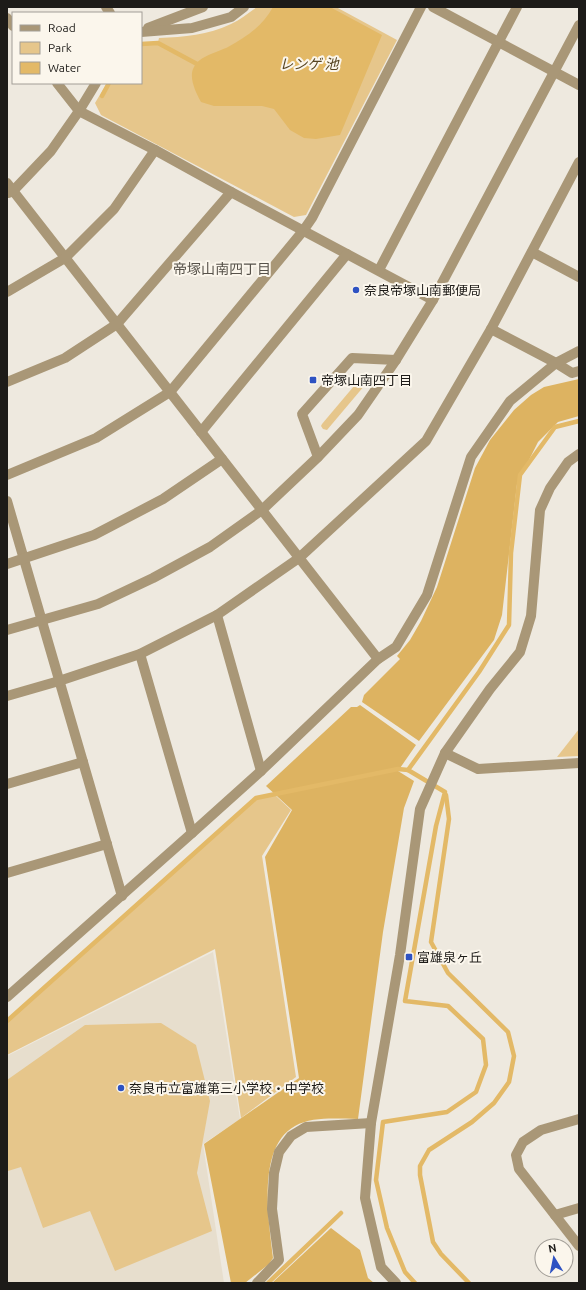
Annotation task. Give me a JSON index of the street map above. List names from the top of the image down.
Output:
{
  "districts": ["帝塚山南四丁目"],
  "water": ["レンゲ 池"],
  "places": {
    "other": ["奈良帝塚山南郵便局", "奈良市立富雄第三小学校・中学校"],
    "transit": ["帝塚山南四丁目", "富雄泉ヶ丘"]
  },
  "legend": ["Road", "Park", "Water"],
  "north": "top"
}
